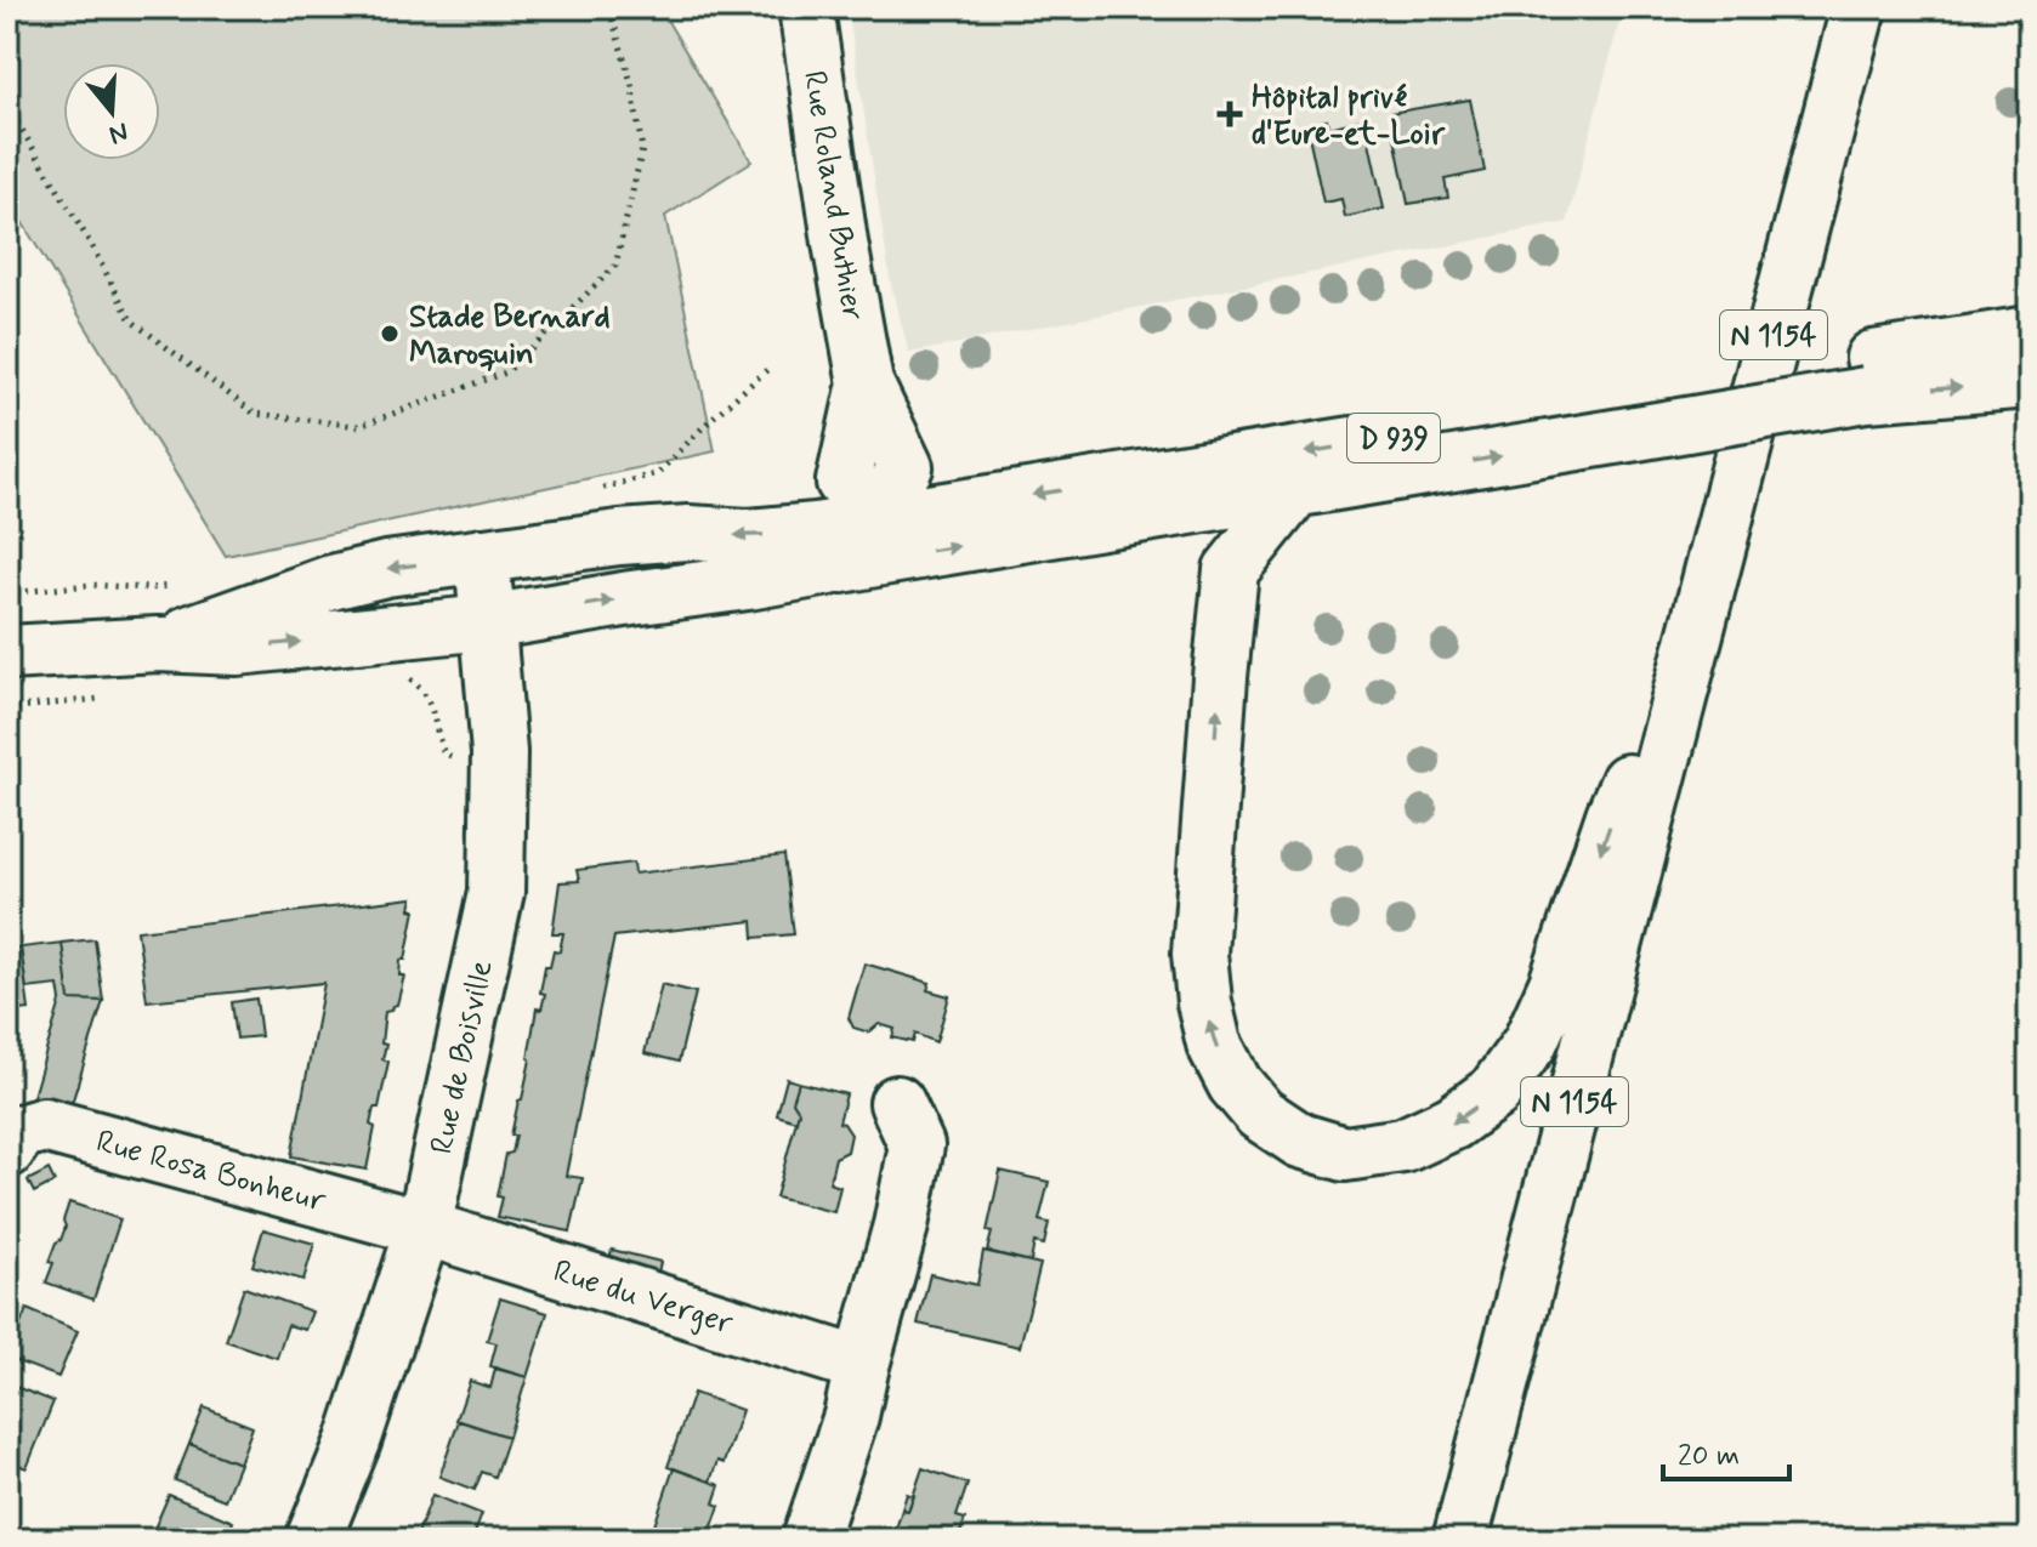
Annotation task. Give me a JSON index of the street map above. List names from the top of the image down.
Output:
{
  "streets": {
    "main road": [
      "Rue Roland Buthier",
      "N 1154",
      "D 939",
      "Rue de Boisville",
      "Rue Rosa Bonheur",
      "Rue du Verger"
    ]
  },
  "crossings": [
    ["Rue Roland Buthier", "D 939"],
    ["D 939", "Rue de Boisville"],
    ["Rue de Boisville", "Rue Rosa Bonheur"],
    ["Rue de Boisville", "Rue du Verger"],
    ["Rue Rosa Bonheur", "Rue du Verger"]
  ],
  "places": {
    "health": ["Hôpital privé d'Eure-et-Loir"],
    "other": ["Stade Bernard Maroquin"]
  },
  "scale_bar": "20 m",
  "north": "bottom"
}
